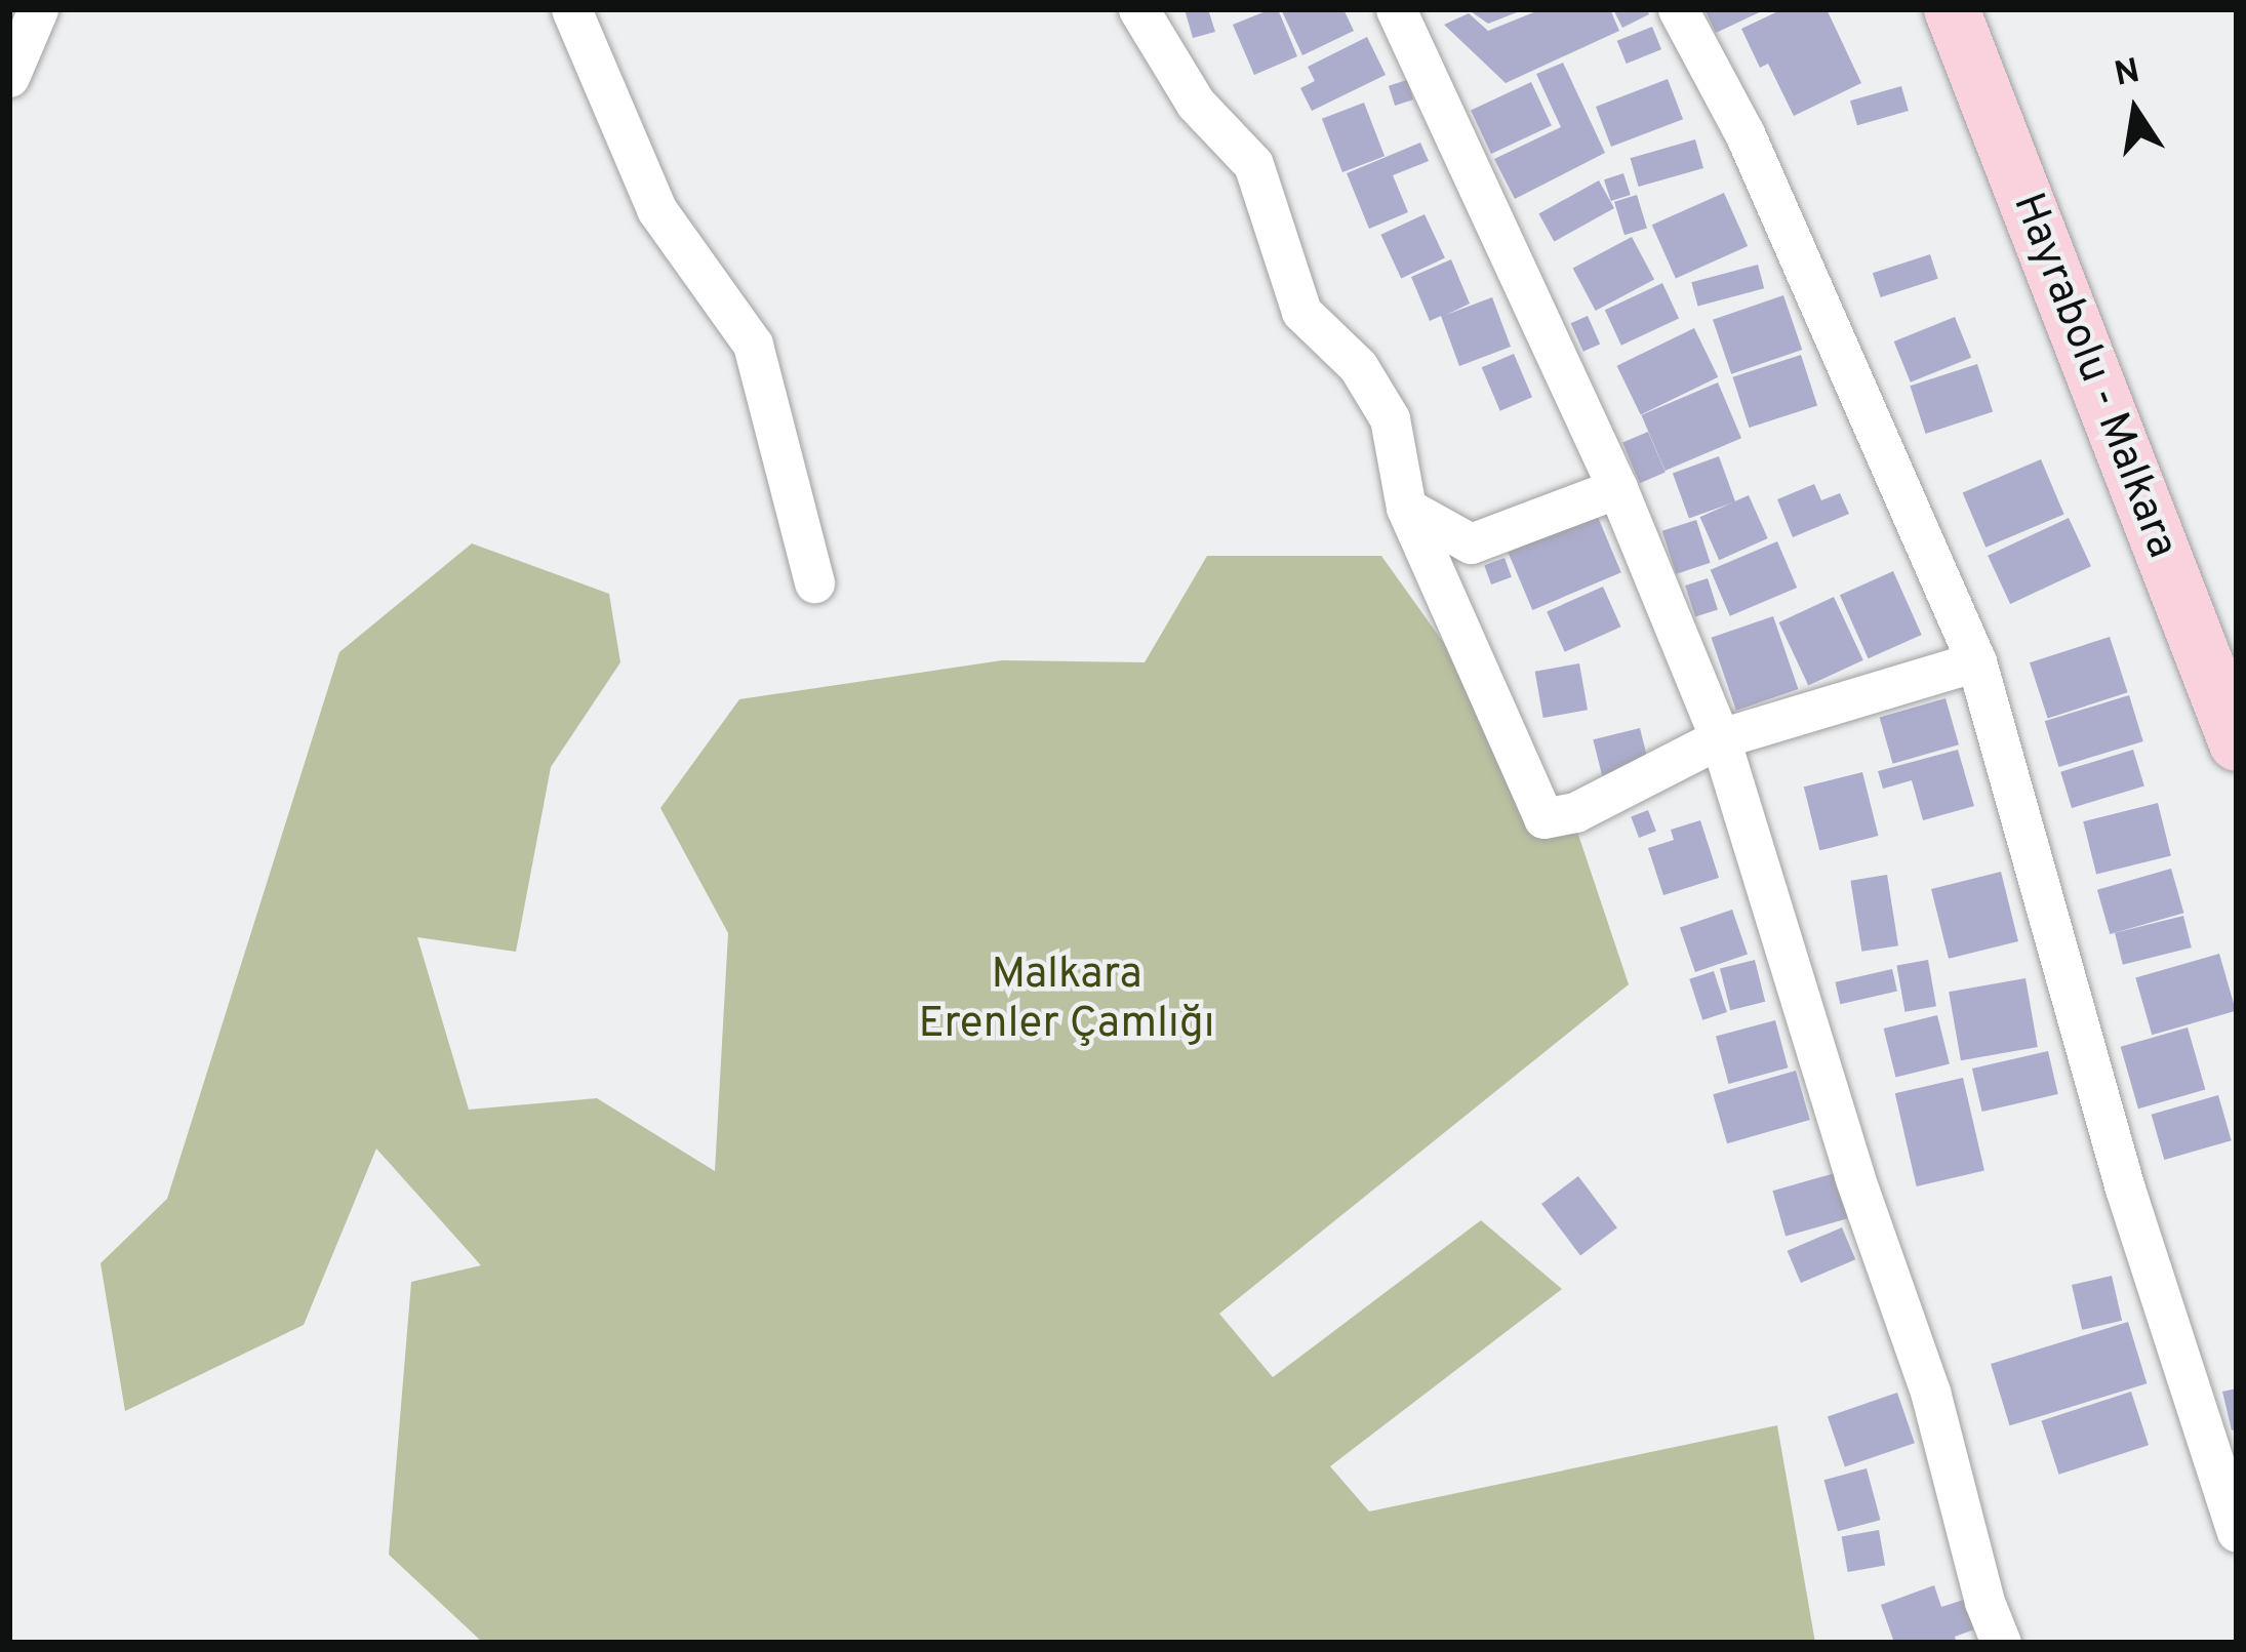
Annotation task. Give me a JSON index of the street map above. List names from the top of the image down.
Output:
{
  "streets": {
    "main road": ["Hayrabolu - Malkara"]
  },
  "parks": ["Malkara Erenler Çamlığı"],
  "north": "top"
}
